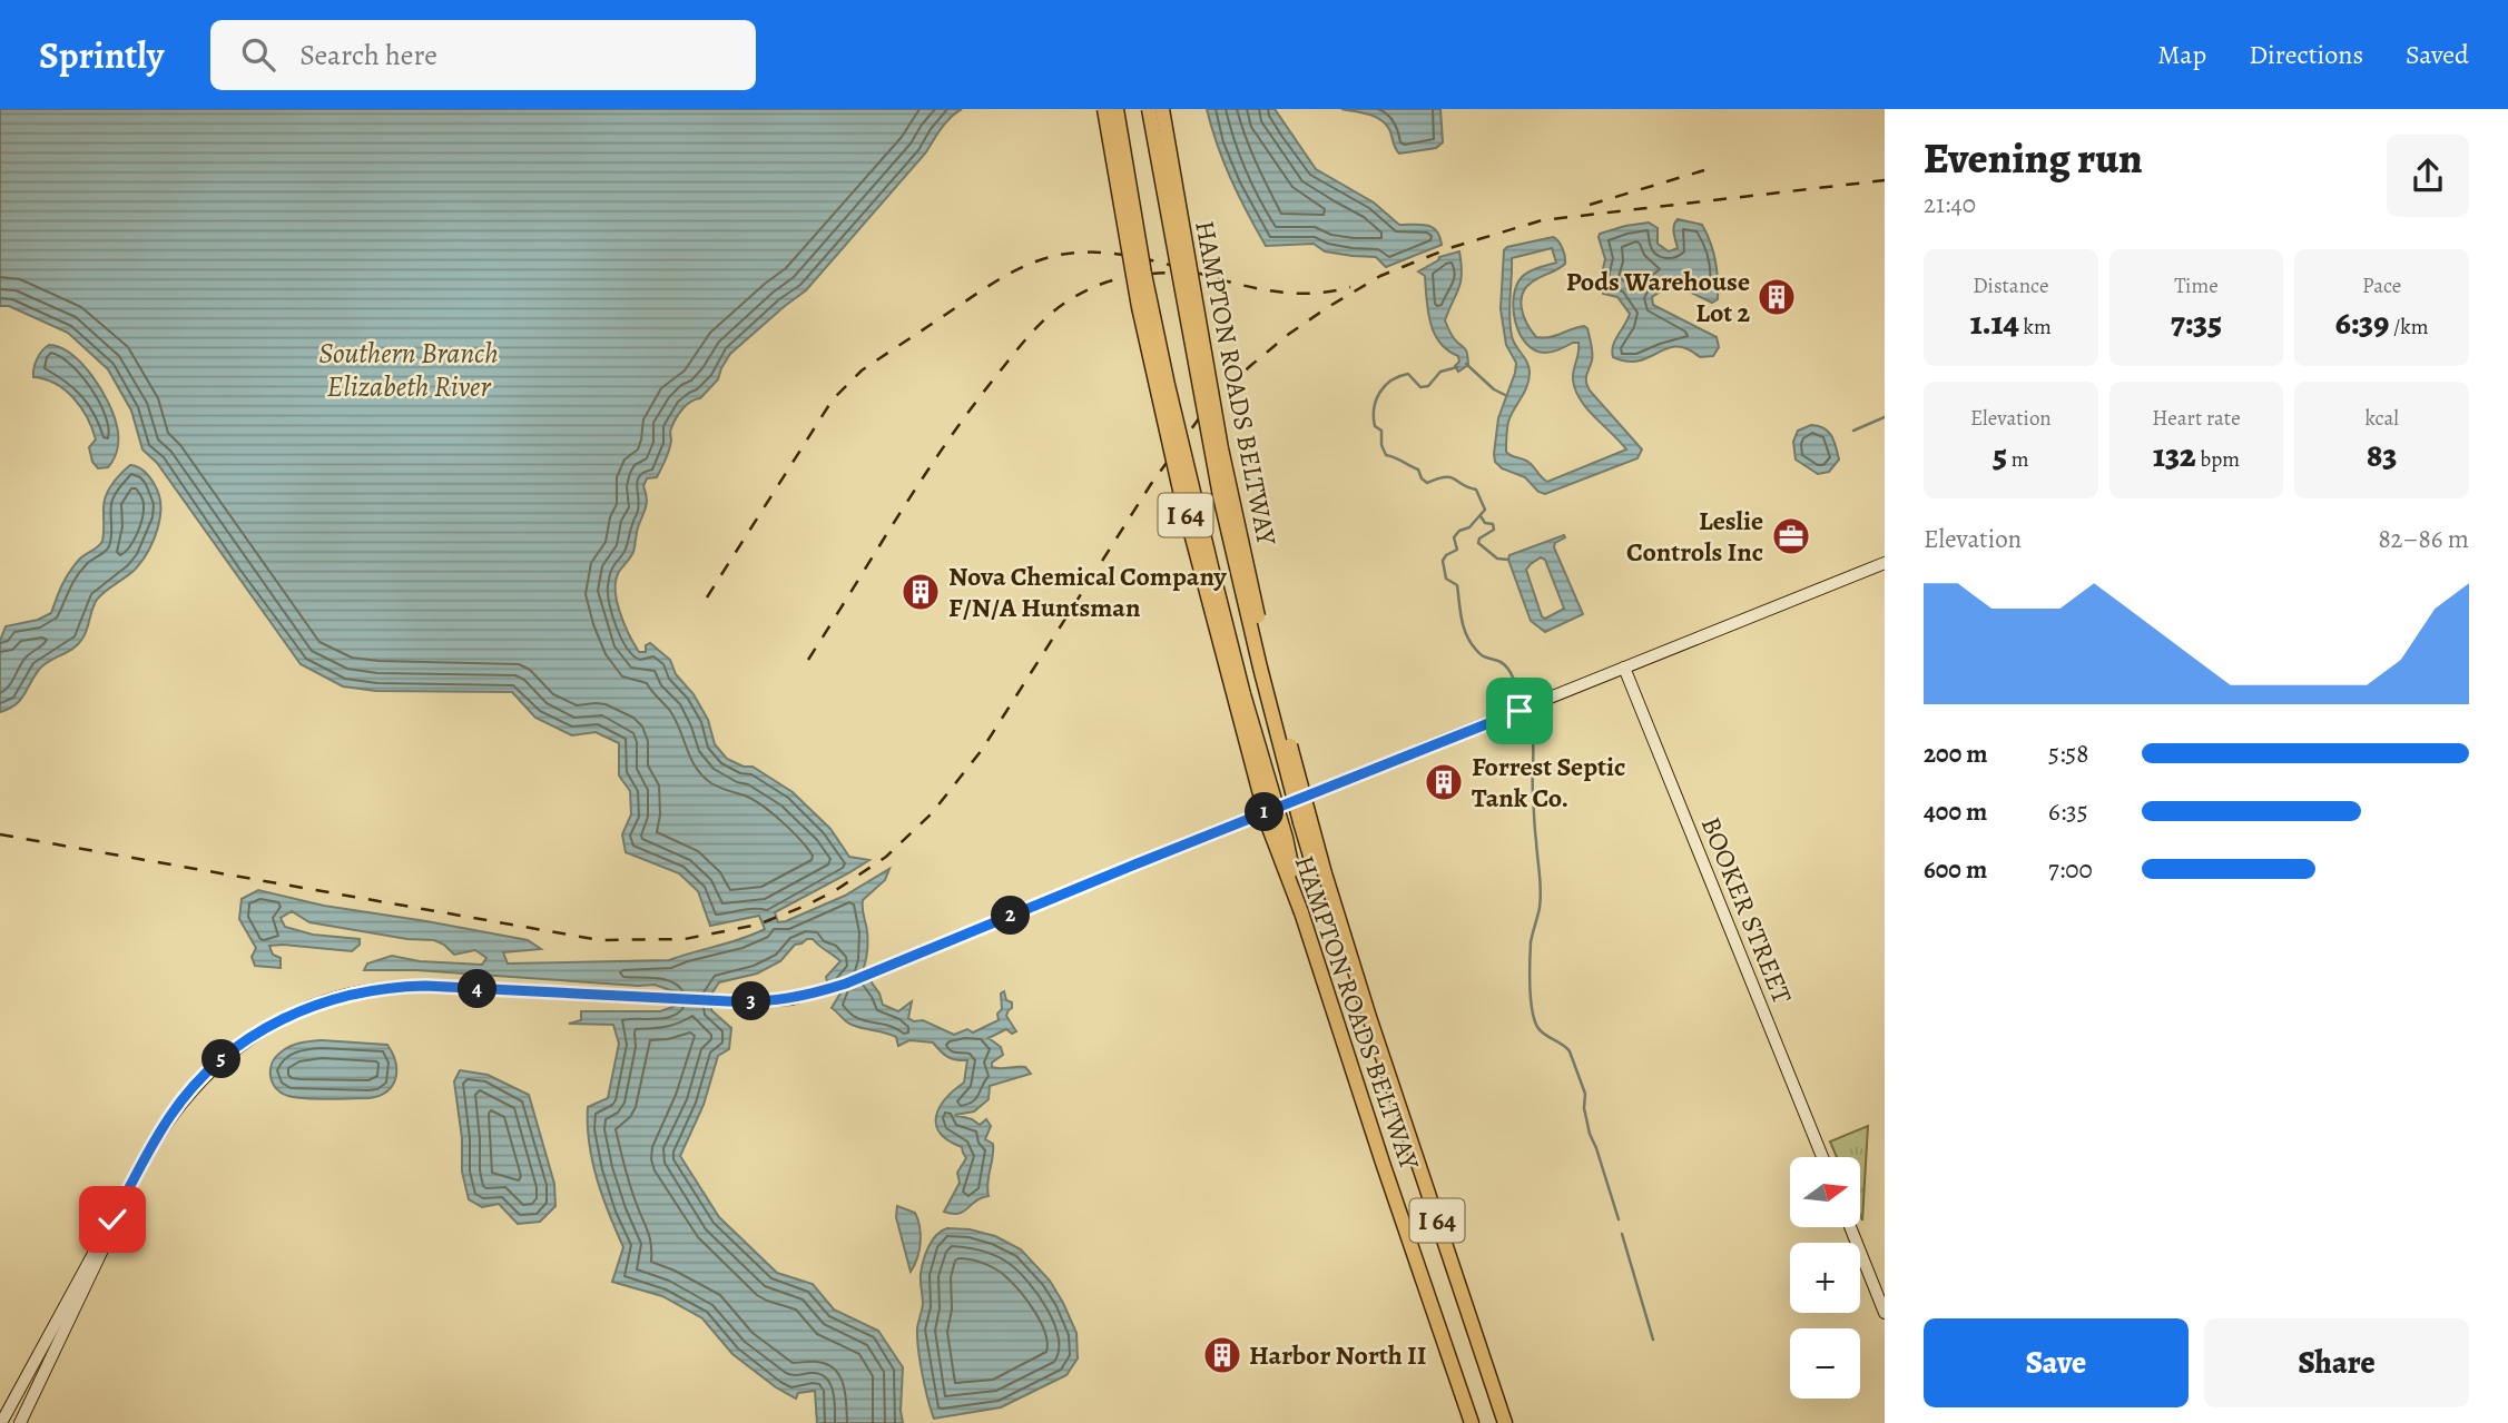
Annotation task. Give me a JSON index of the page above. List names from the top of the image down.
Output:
{
  "streets": {
    "highway": ["HAMPTON ROADS BELTWAY", "I 64"],
    "main road": ["BOOKER STREET"]
  },
  "water": ["Southern Branch Elizabeth River"],
  "places": {
    "building": [
      "Pods Warehouse Lot 2",
      "Nova Chemical Company F/N/A Huntsman",
      "Forrest Septic Tank Co.",
      "Harbor North II"
    ],
    "office": ["Leslie Controls Inc"]
  },
  "north": "right",
  "page": {
    "header": "Sprintly",
    "search": "Search here",
    "nav": ["Map", "Directions", "Saved"],
    "heading": ["Evening run", "21:40"],
    "stats": [
      ["Distance", "1.14 km"],
      ["Time", "7:35"],
      ["Pace", "6:39 /km"],
      ["Elevation", "5 m"],
      ["Heart rate", "132 bpm"],
      ["kcal", "83"]
    ],
    "chart": ["Elevation", "82–86 m"],
    "list": [
      {
        "name": "200 m",
        "note": "5:58"
      },
      {
        "name": "400 m",
        "note": "6:35"
      },
      {
        "name": "600 m",
        "note": "7:00"
      }
    ],
    "pins": [
      "1",
      "2",
      "4",
      "3",
      "5"
    ],
    "map_buttons": ["+", "−"],
    "buttons": ["Save", "Share"]
  }
}
